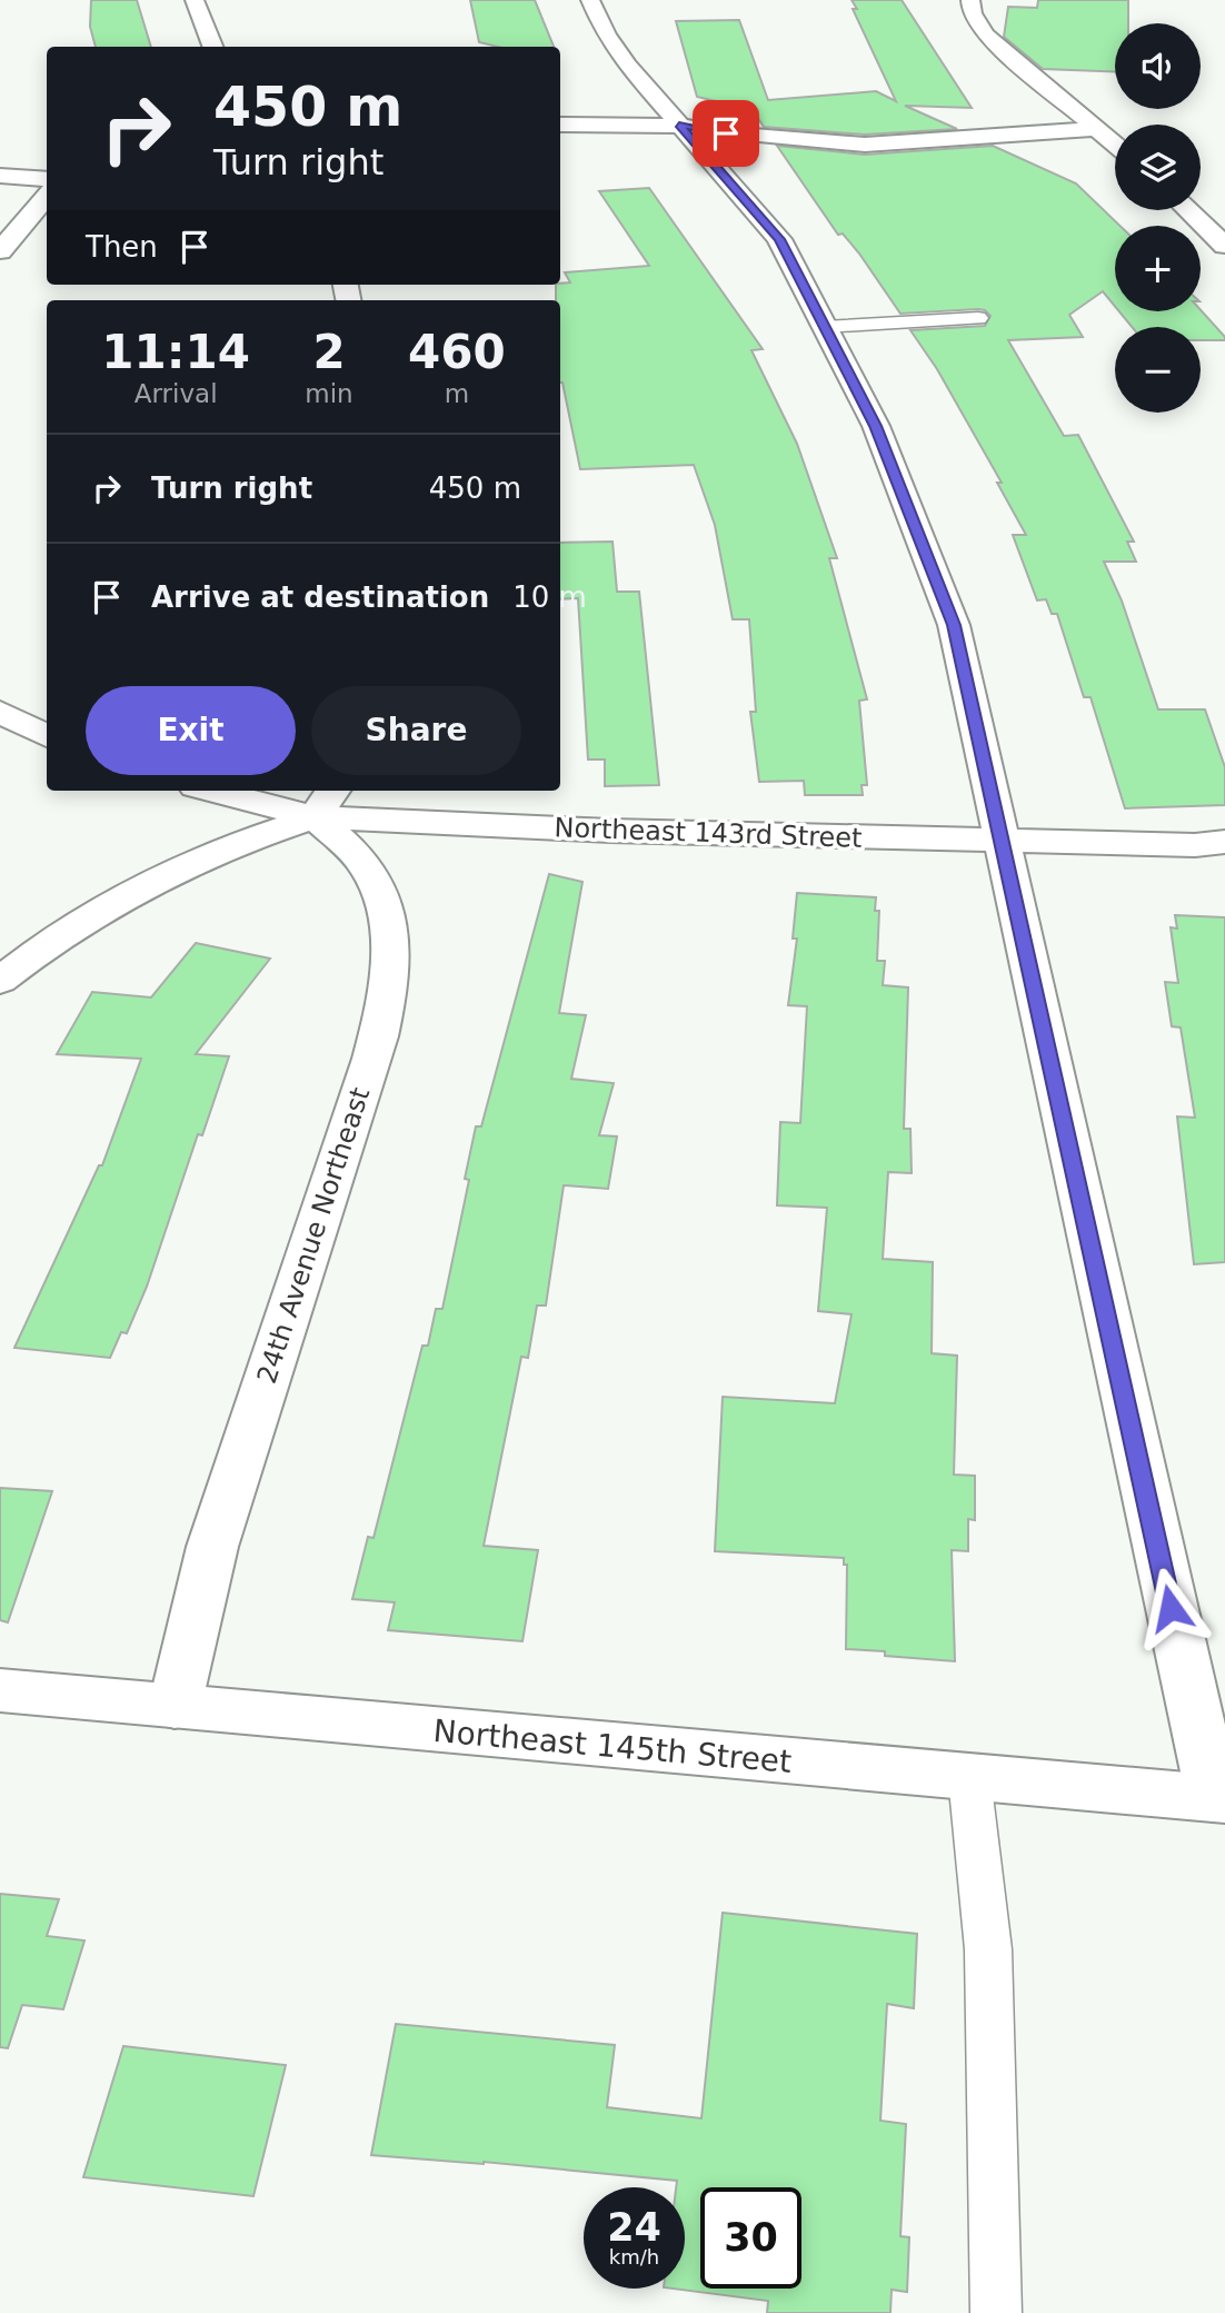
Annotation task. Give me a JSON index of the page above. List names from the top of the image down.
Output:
{
  "streets": {
    "street": ["Northeast 143rd Street", "24th Avenue Northeast", "Northeast 145th Street"]
  },
  "crossings": [
    ["Northeast 143rd Street", "24th Avenue Northeast"],
    ["24th Avenue Northeast", "Northeast 145th Street"]
  ],
  "page": {
    "map_buttons": ["+", "−"],
    "turn": ["450 m", "Turn right"],
    "then": "Then",
    "eta": [
      "11:14",
      "Arrival",
      "2",
      "min",
      "460",
      "m"
    ],
    "list": [
      {
        "name": "Turn right",
        "value": "450 m"
      },
      {
        "name": "Arrive at destination",
        "value": "10 m"
      }
    ],
    "buttons": ["Exit", "Share"],
    "speed": "24 km/h",
    "limit": "30"
  }
}
